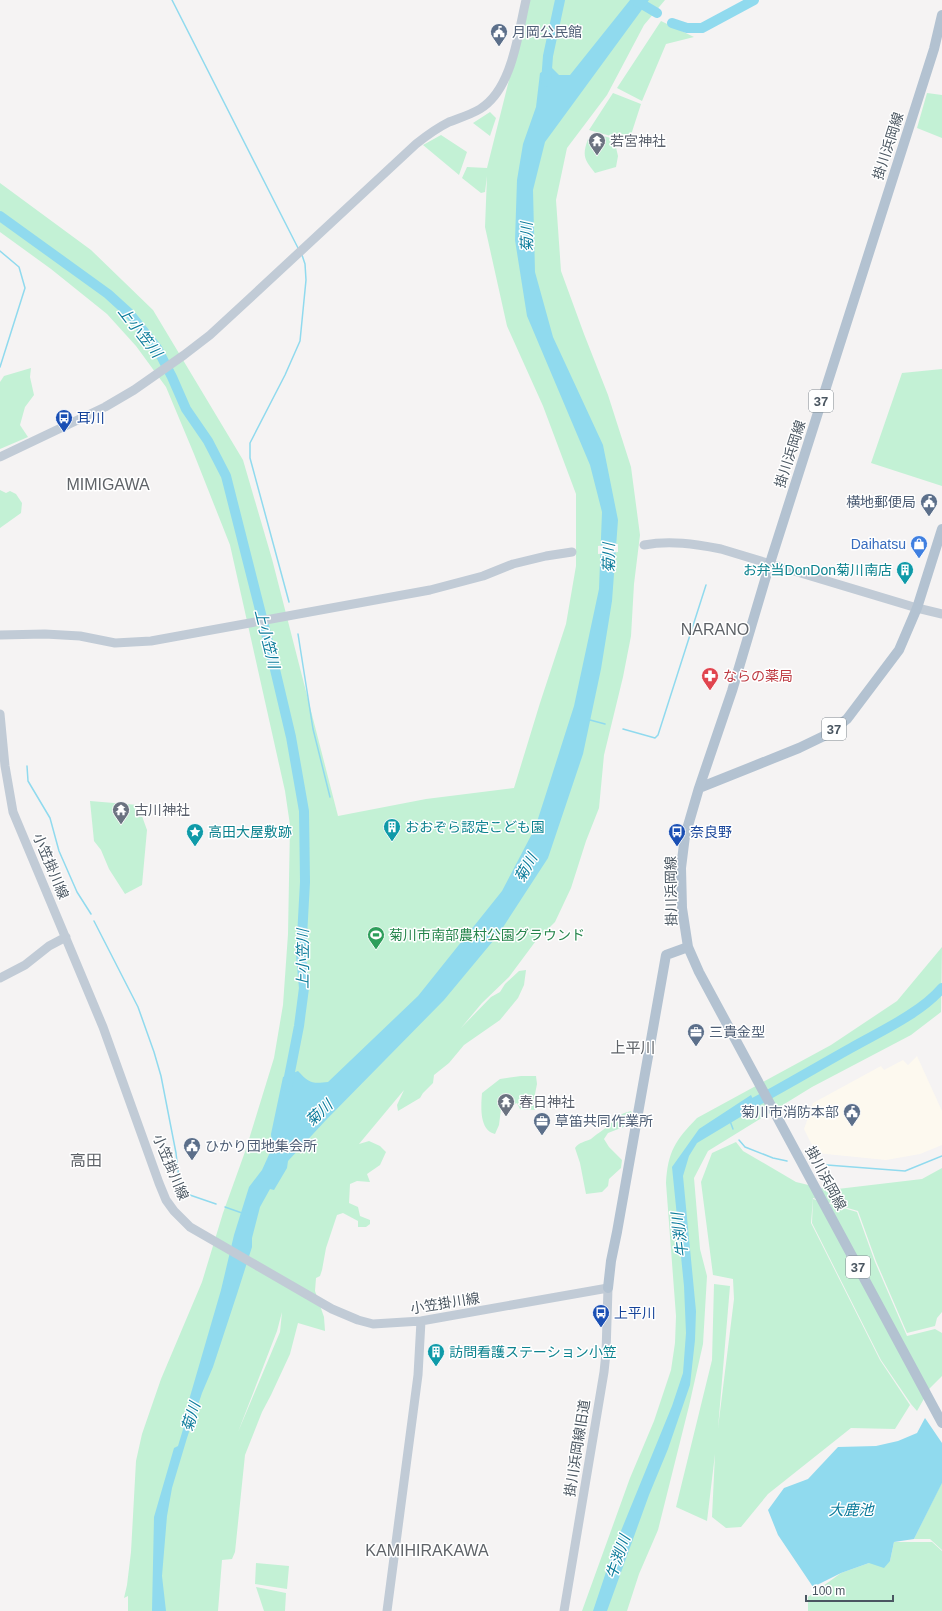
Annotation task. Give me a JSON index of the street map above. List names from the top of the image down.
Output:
{
  "streets": {
    "main road": ["掛川浜岡線", "37"],
    "street": ["小笠掛川線", "掛川浜岡線旧道"]
  },
  "crossings": [
    ["掛川浜岡線", "37"],
    ["小笠掛川線", "掛川浜岡線旧道"]
  ],
  "districts": [
    "MIMIGAWA",
    "NARANO",
    "上平川",
    "高田",
    "KAMIHIRAKAWA"
  ],
  "water": [
    "菊川",
    "上小笠川",
    "牛渕川",
    "大鹿池"
  ],
  "places": {
    "public building": [
      "月岡公民館",
      "横地郵便局",
      "菊川市消防本部",
      "ひかり団地集会所"
    ],
    "temple": ["若宮神社", "古川神社", "春日神社"],
    "bus stop": ["耳川", "奈良野", "上平川"],
    "shop": ["Daihatsu"],
    "building": ["お弁当DonDon菊川南店", "おおぞら認定こども園", "訪問看護ステーション小笠"],
    "pharmacy": ["ならの薬局"],
    "place": ["高田大屋敷跡"],
    "sports": ["菊川市南部農村公園グラウンド"],
    "office": ["三貴金型", "草笛共同作業所"]
  },
  "scale_bar": "100 m"
}
